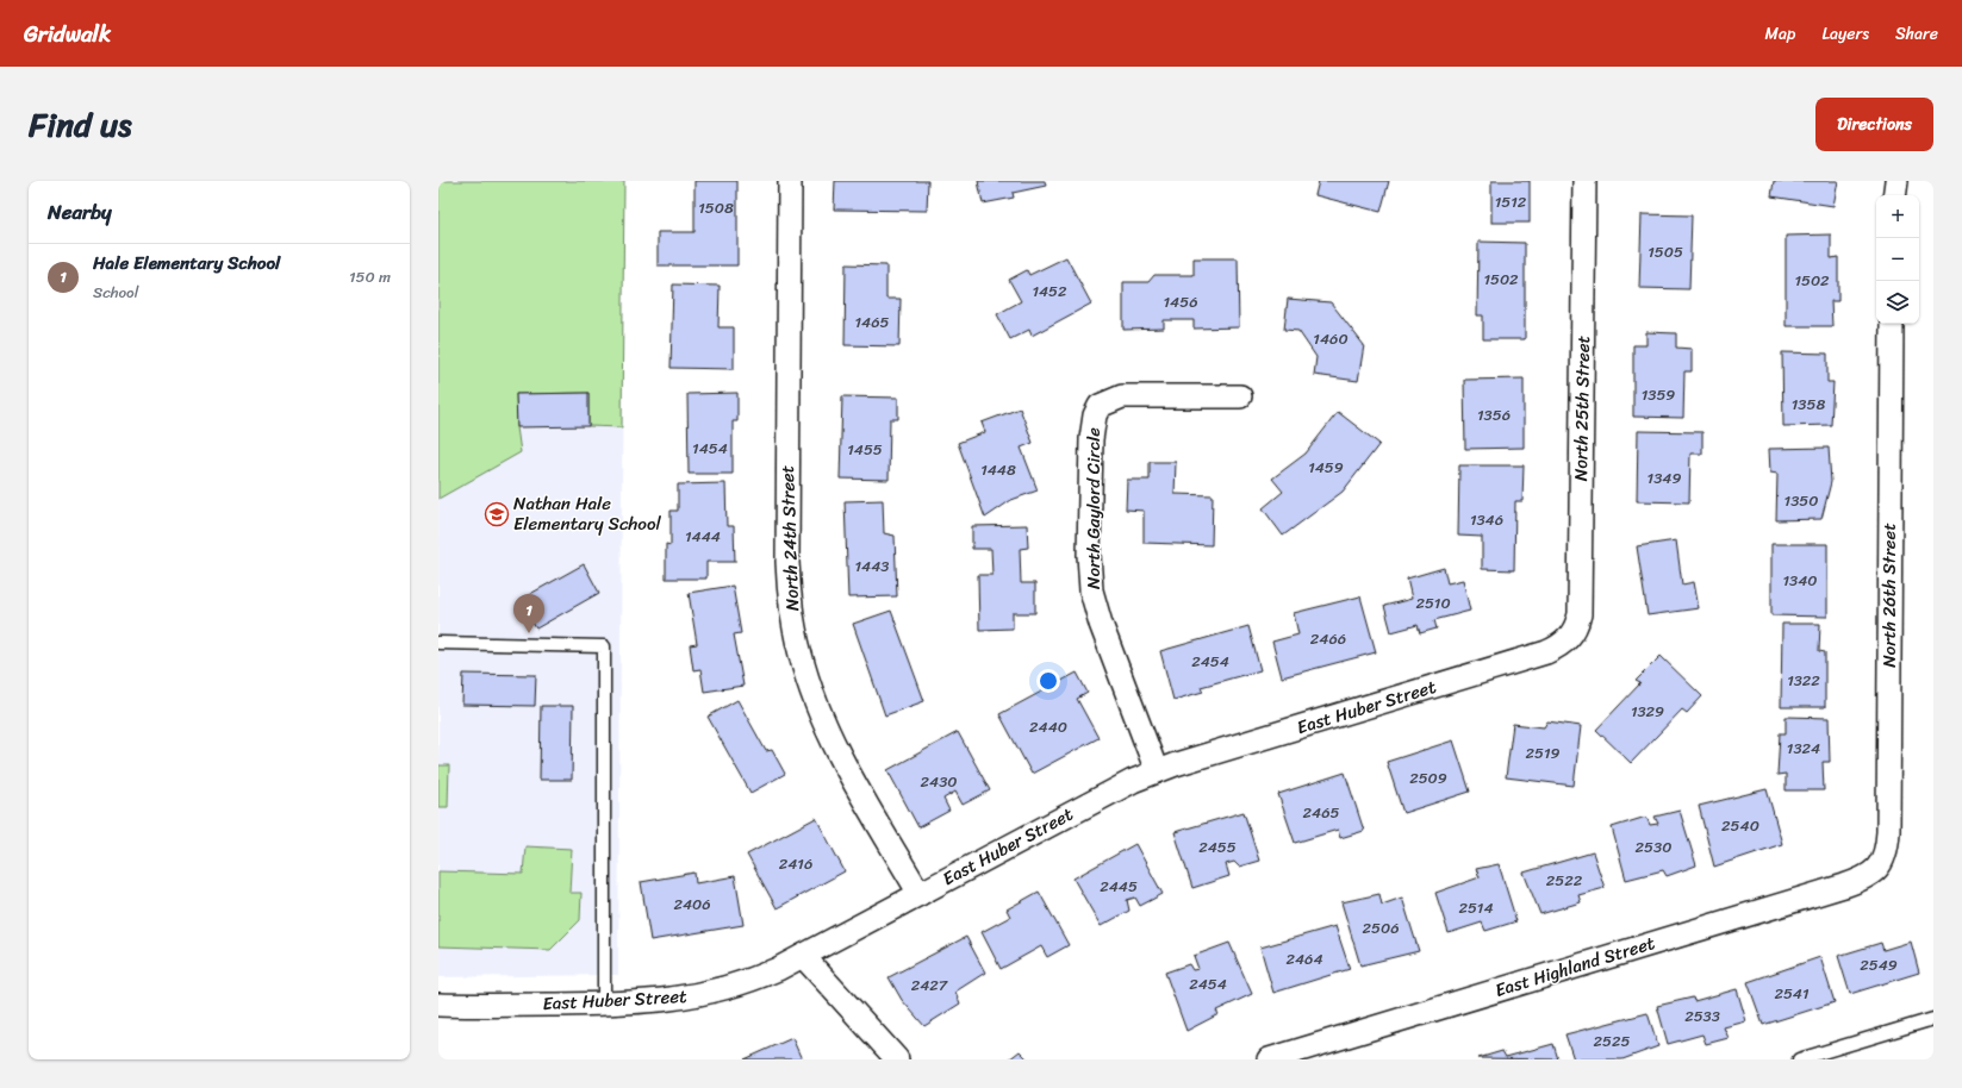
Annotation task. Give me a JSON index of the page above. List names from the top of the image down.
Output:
{
  "streets": {
    "street": [
      "North 25th Street",
      "North Gaylord Circle",
      "North 24th Street",
      "North 26th Street",
      "East Huber Street",
      "East Highland Street"
    ]
  },
  "crossings": [
    ["North 25th Street", "East Huber Street"],
    ["North Gaylord Circle", "East Huber Street"],
    ["North 24th Street", "East Huber Street"],
    ["North 26th Street", "East Highland Street"]
  ],
  "places": {
    "school or university": ["Nathan Hale Elementary School"]
  },
  "house_numbers": [
    "1512",
    "1508",
    "1505",
    "1502",
    "1502",
    "1452",
    "1456",
    "1465",
    "1460",
    "1359",
    "1358",
    "1356",
    "1454",
    "1455",
    "1459",
    "1448",
    "1349",
    "1350",
    "1346",
    "1444",
    "1443",
    "1340",
    "2510",
    "2466",
    "2454",
    "1322",
    "1329",
    "2440",
    "1324",
    "2519",
    "2509",
    "2430",
    "2465",
    "2540",
    "2455",
    "2530",
    "2416",
    "2522",
    "2445",
    "2406",
    "2514",
    "2506",
    "2464",
    "2549",
    "2454",
    "2427",
    "2541",
    "2533",
    "2525"
  ],
  "page": {
    "header": "Gridwalk",
    "nav": ["Map", "Layers", "Share"],
    "title": "Find us",
    "buttons": "Directions",
    "heading": "Nearby",
    "map_buttons": ["+", "−"],
    "list": [
      {
        "mark": "1",
        "name": "Hale Elementary School",
        "note": "School",
        "value": "150 m"
      }
    ],
    "pins": "1"
  }
}
